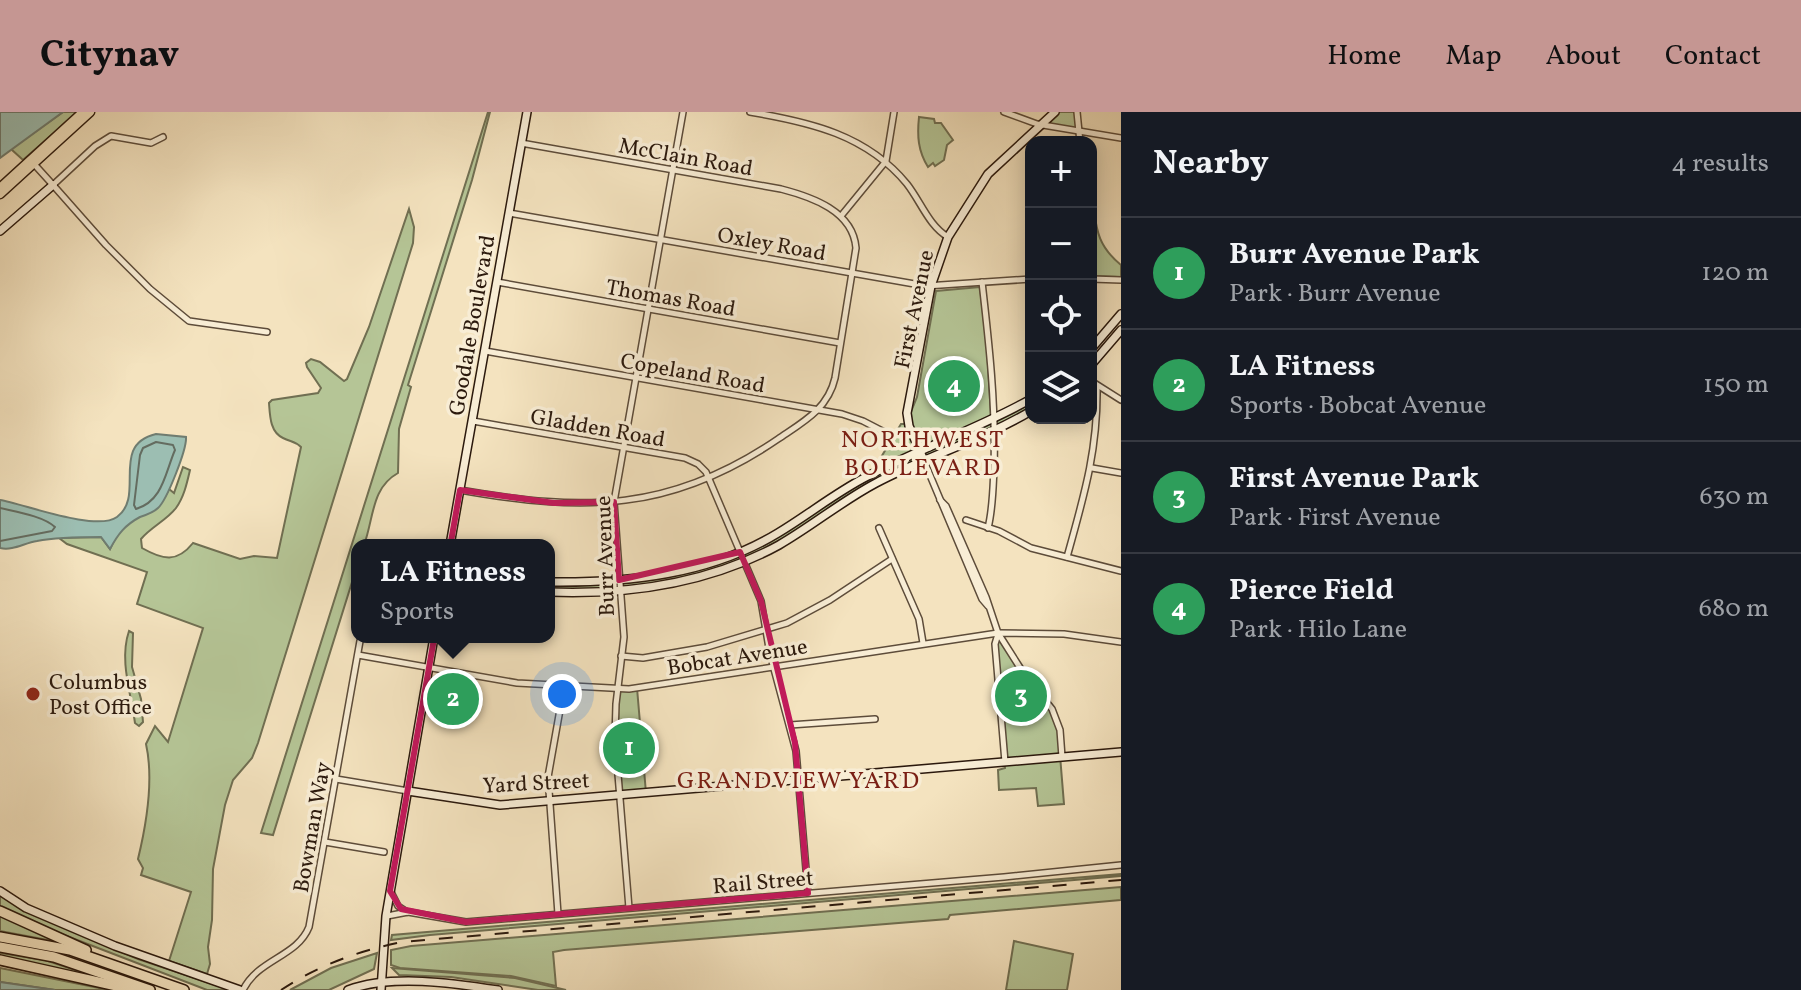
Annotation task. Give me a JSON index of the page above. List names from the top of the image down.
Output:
{
  "streets": {
    "main road": ["First Avenue", "Goodale Boulevard", "Yard Street"],
    "street": [
      "McClain Road",
      "Oxley Road",
      "Thomas Road",
      "Copeland Road",
      "Gladden Road",
      "Burr Avenue",
      "Bobcat Avenue",
      "Bowman Way",
      "Rail Street"
    ]
  },
  "crossings": [
    ["McClain Road", "Goodale Boulevard"],
    ["McClain Road", "Burr Avenue"],
    ["Oxley Road", "First Avenue"],
    ["Oxley Road", "Goodale Boulevard"],
    ["Oxley Road", "Burr Avenue"],
    ["Thomas Road", "Goodale Boulevard"],
    ["Thomas Road", "Burr Avenue"],
    ["First Avenue", "Bobcat Avenue"],
    ["First Avenue", "Yard Street"],
    ["Goodale Boulevard", "Copeland Road"],
    ["Goodale Boulevard", "Gladden Road"],
    ["Copeland Road", "Burr Avenue"],
    ["Gladden Road", "Burr Avenue"],
    ["Burr Avenue", "Bobcat Avenue"],
    ["Burr Avenue", "Yard Street"],
    ["Burr Avenue", "Rail Street"],
    ["Bobcat Avenue", "Bowman Way"],
    ["Yard Street", "Bowman Way"]
  ],
  "districts": ["NORTHWEST BOULEVARD", "GRANDVIEW YARD"],
  "places": ["Columbus Post Office"],
  "page": {
    "header": "Citynav",
    "nav": [
      "Home",
      "Map",
      "About",
      "Contact"
    ],
    "heading": ["Nearby", "4 results"],
    "map_buttons": ["+", "−"],
    "list": [
      {
        "mark": "1",
        "name": "Burr Avenue Park",
        "note": "Park · Burr Avenue",
        "value": "120 m"
      },
      {
        "mark": "2",
        "name": "LA Fitness",
        "note": "Sports · Bobcat Avenue",
        "value": "150 m"
      },
      {
        "mark": "3",
        "name": "First Avenue Park",
        "note": "Park · First Avenue",
        "value": "630 m"
      },
      {
        "mark": "4",
        "name": "Pierce Field",
        "note": "Park · Hilo Lane",
        "value": "680 m"
      }
    ],
    "pins": [
      "4",
      "3",
      "2",
      "1"
    ],
    "popup": ["LA Fitness", "Sports"]
  }
}
